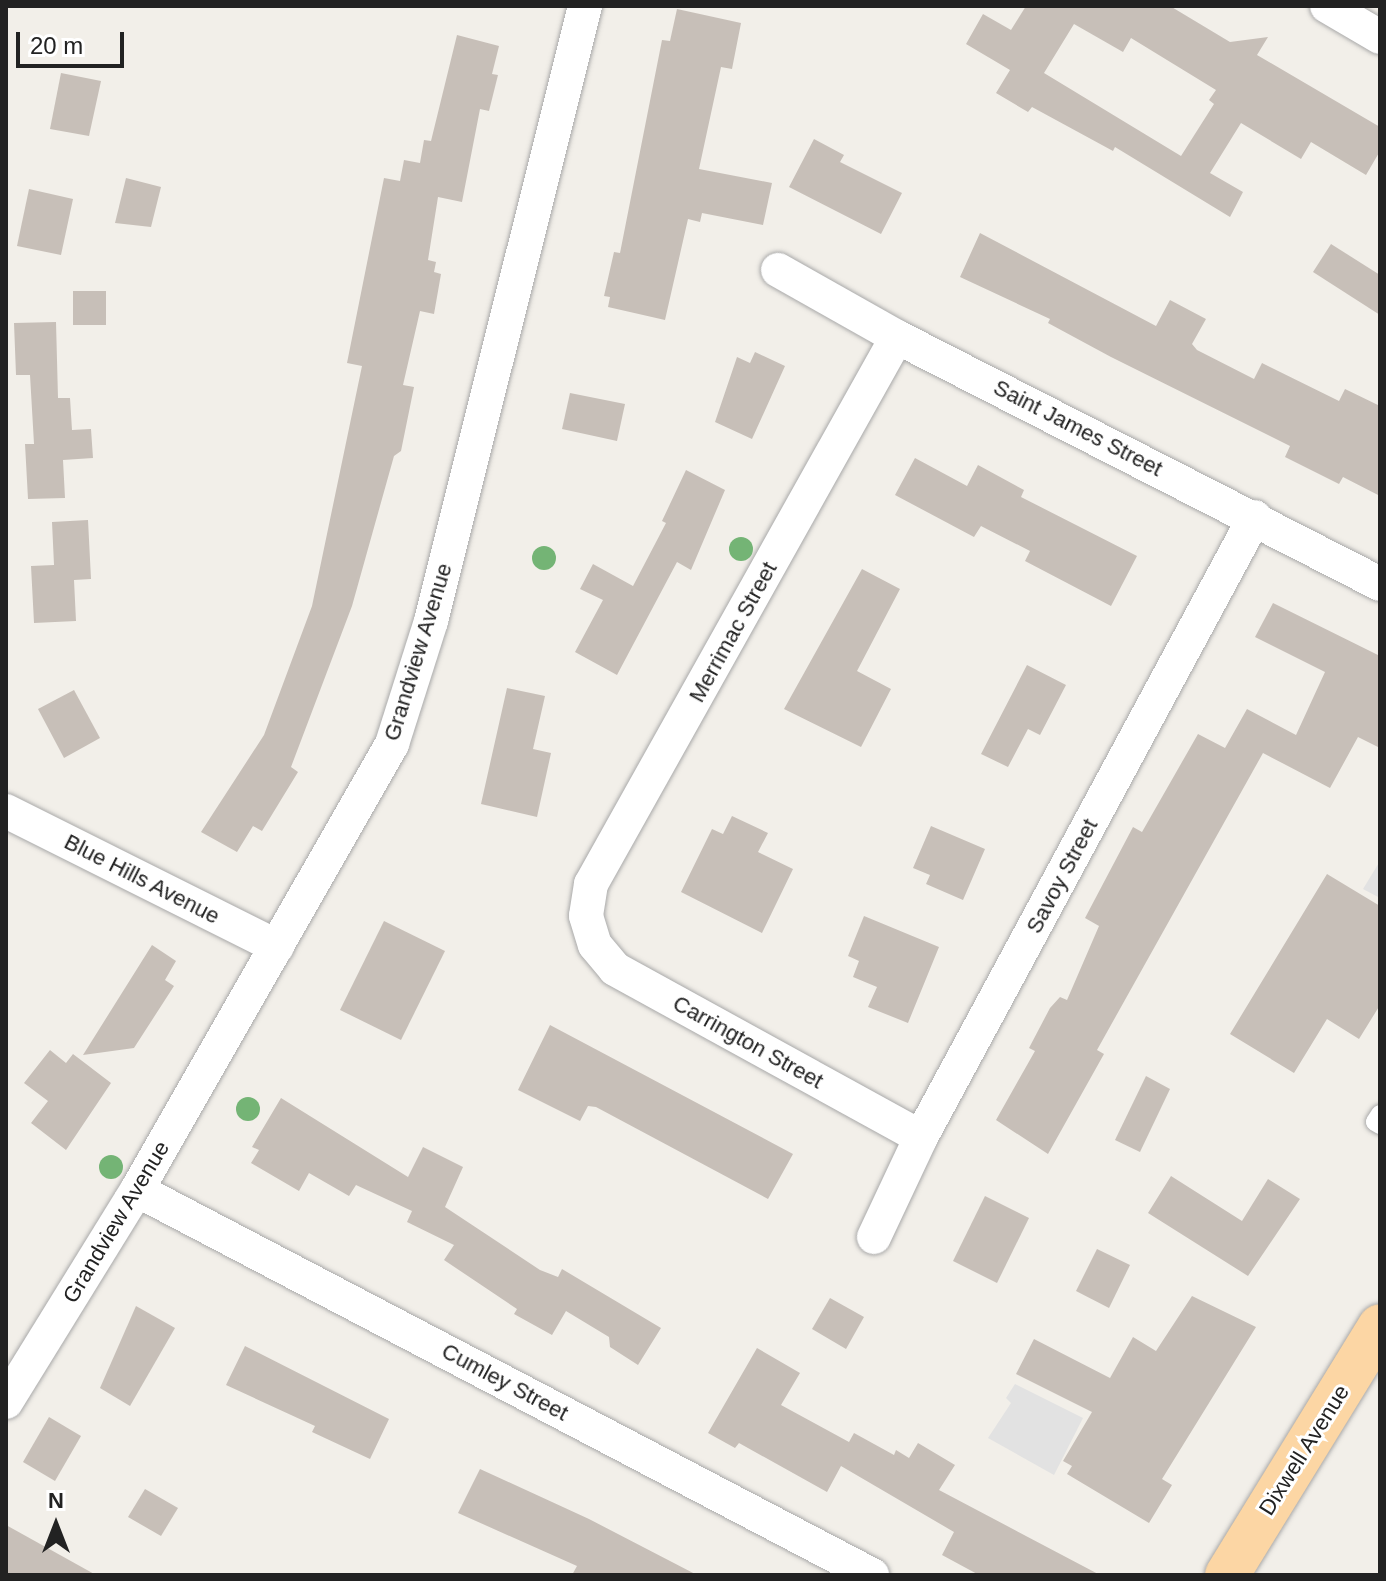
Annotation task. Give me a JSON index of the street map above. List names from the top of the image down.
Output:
{
  "streets": {
    "main road": ["Dixwell Avenue"],
    "street": [
      "Saint James Street",
      "Merrimac Street",
      "Grandview Avenue",
      "Savoy Street",
      "Blue Hills Avenue",
      "Carrington Street",
      "Cumley Street"
    ]
  },
  "crossings": [
    ["Saint James Street", "Merrimac Street"],
    ["Saint James Street", "Savoy Street"],
    ["Merrimac Street", "Carrington Street"],
    ["Grandview Avenue", "Blue Hills Avenue"],
    ["Grandview Avenue", "Cumley Street"],
    ["Savoy Street", "Carrington Street"]
  ],
  "scale_bar": "20 m",
  "north": "top"
}
